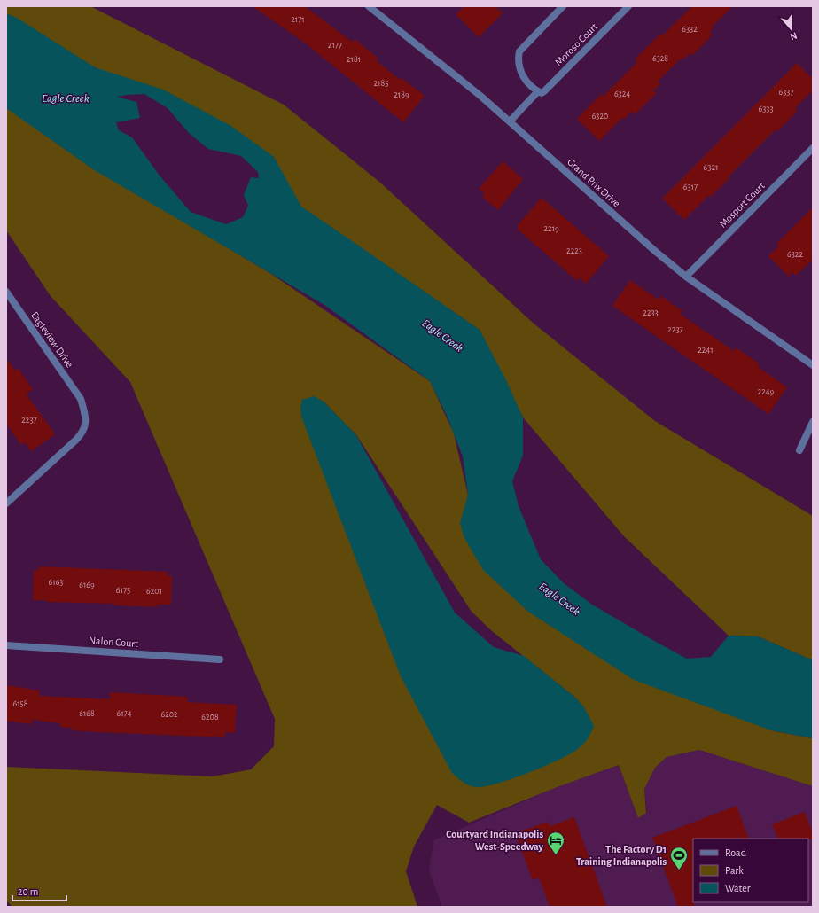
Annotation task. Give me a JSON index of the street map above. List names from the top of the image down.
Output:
{
  "streets": {
    "street": [
      "Moroso Court",
      "Grand Prix Drive",
      "Mosport Court",
      "Eagleview Drive",
      "Nalon Court"
    ]
  },
  "crossings": [
    ["Moroso Court", "Grand Prix Drive"],
    ["Grand Prix Drive", "Mosport Court"]
  ],
  "water": ["Eagle Creek"],
  "places": {
    "hotel": ["Courtyard Indianapolis West-Speedway"],
    "sports": ["The Factory D1 Training Indianapolis"]
  },
  "house_numbers": [
    "2171",
    "6332",
    "2177",
    "6328",
    "2181",
    "2185",
    "6337",
    "6324",
    "2189",
    "6333",
    "6320",
    "6321",
    "6317",
    "2219",
    "2223",
    "6322",
    "2233",
    "2237",
    "2241",
    "2249",
    "2237",
    "6163",
    "6169",
    "6175",
    "6201",
    "6158",
    "6168",
    "6174",
    "6202",
    "6208"
  ],
  "legend": ["Road", "Park", "Water"],
  "scale_bar": "20 m",
  "north": "bottom"
}
